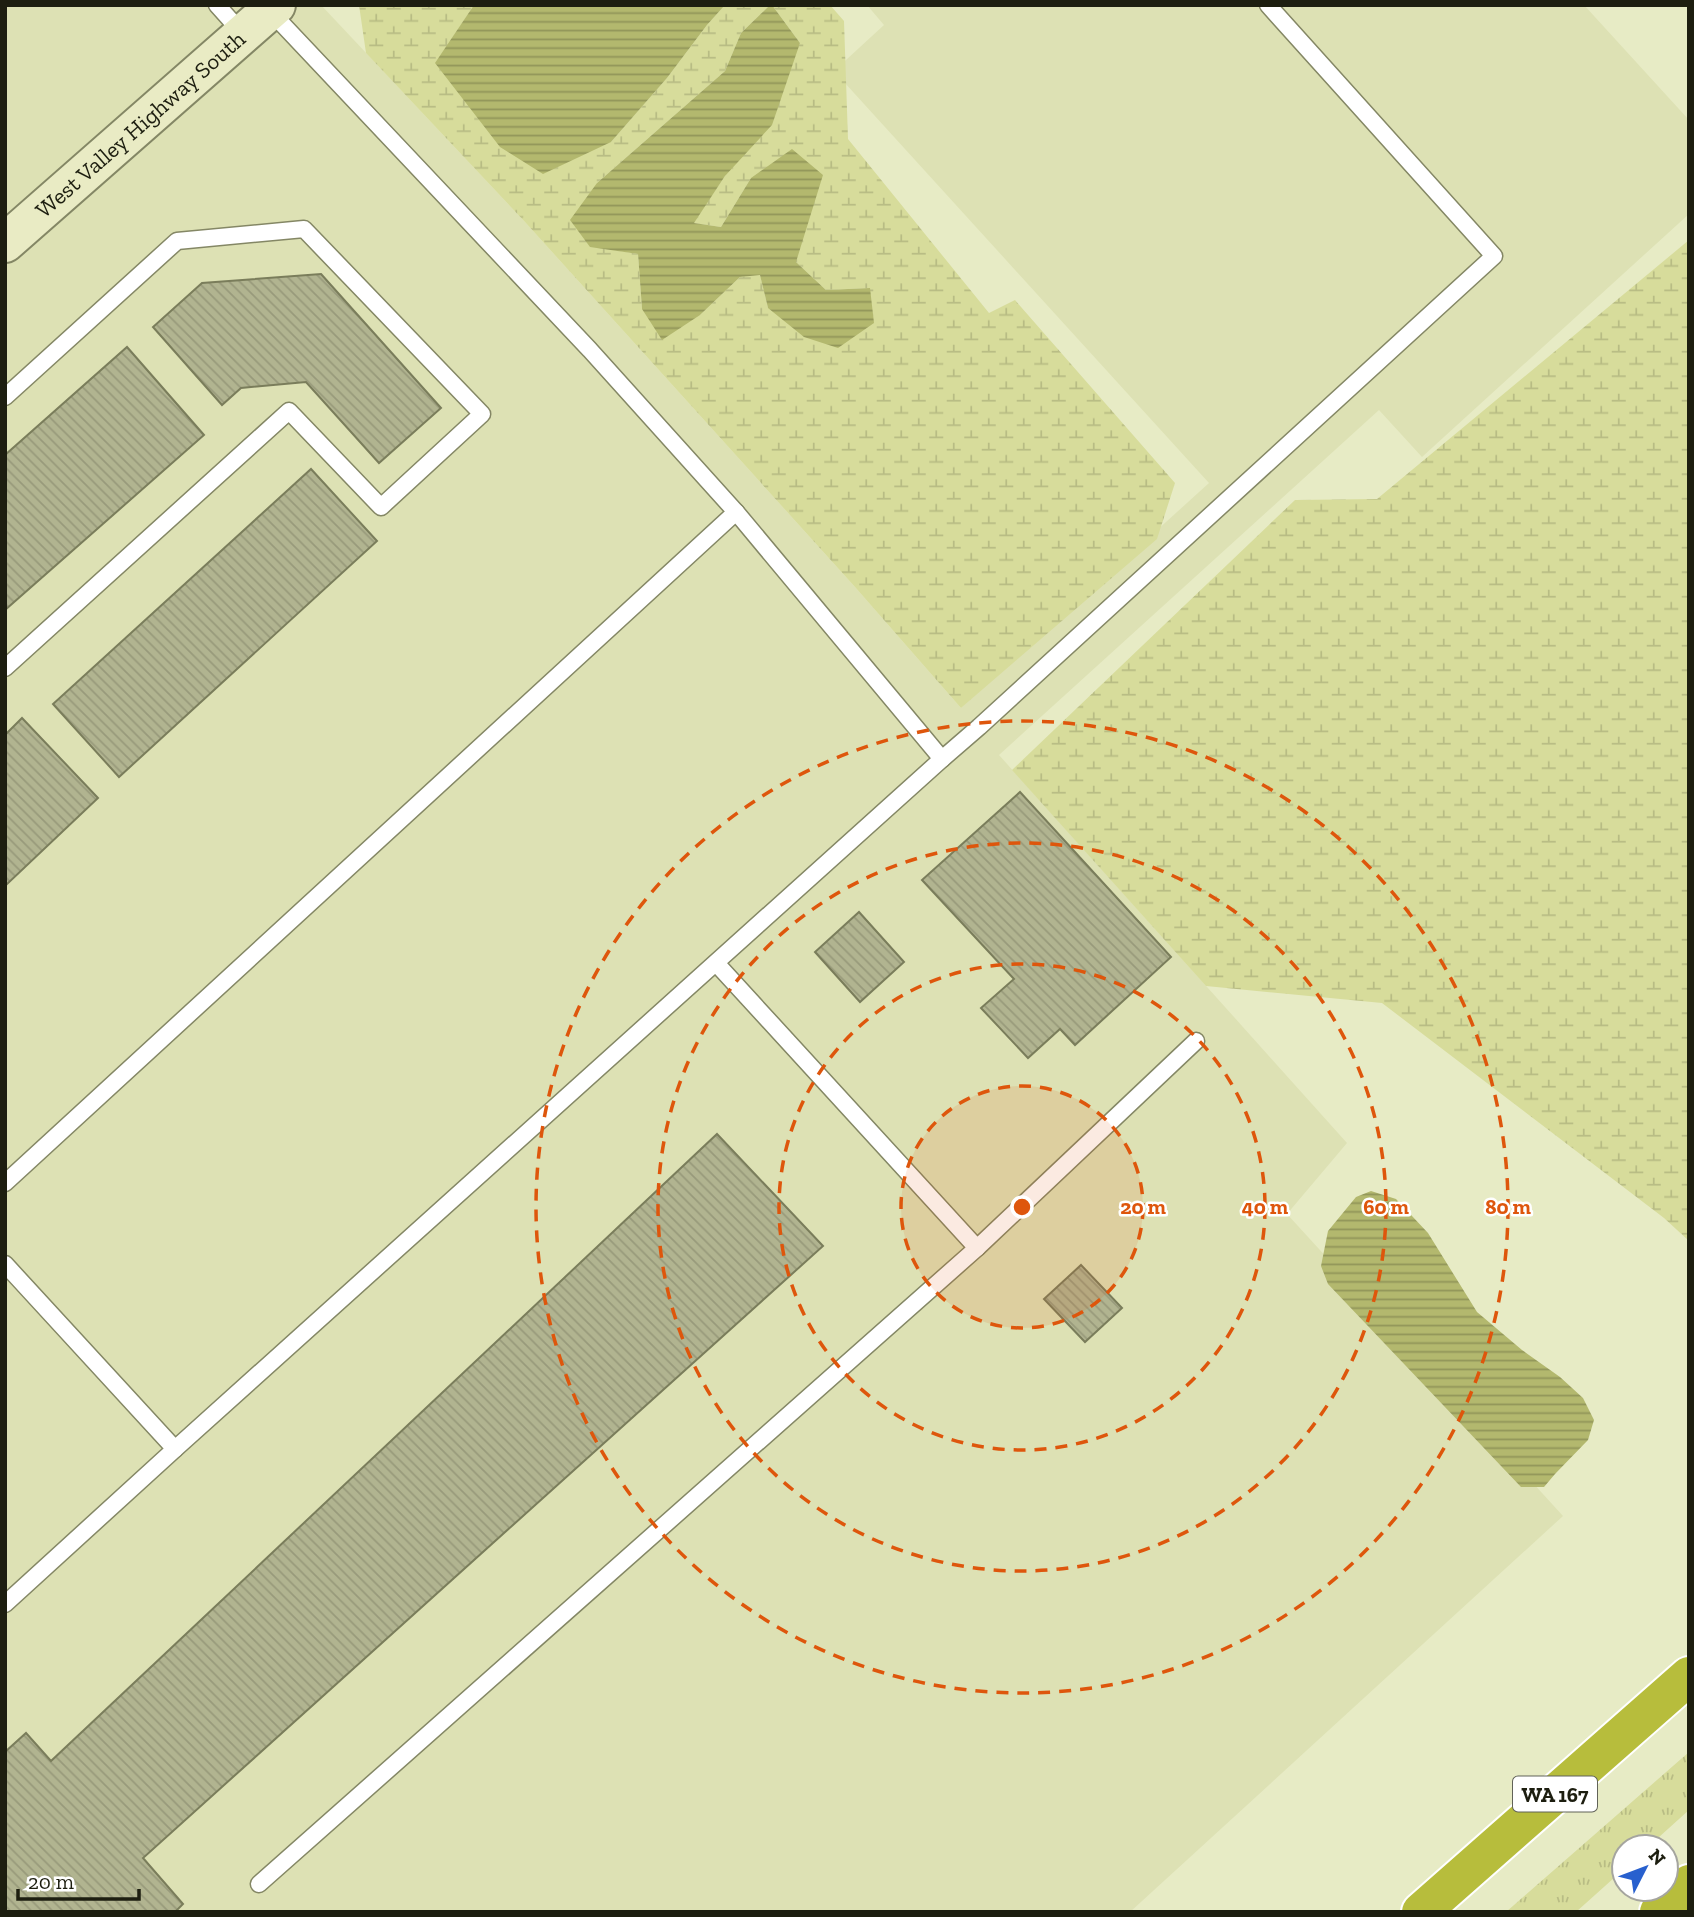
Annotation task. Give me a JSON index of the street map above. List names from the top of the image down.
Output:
{
  "streets": {
    "highway": ["WA 167"],
    "main road": ["West Valley Highway South"]
  },
  "scale_bar": "20 m",
  "north": "top right",
  "rings": [
    "20 m",
    "40 m",
    "60 m",
    "80 m"
  ]
}
